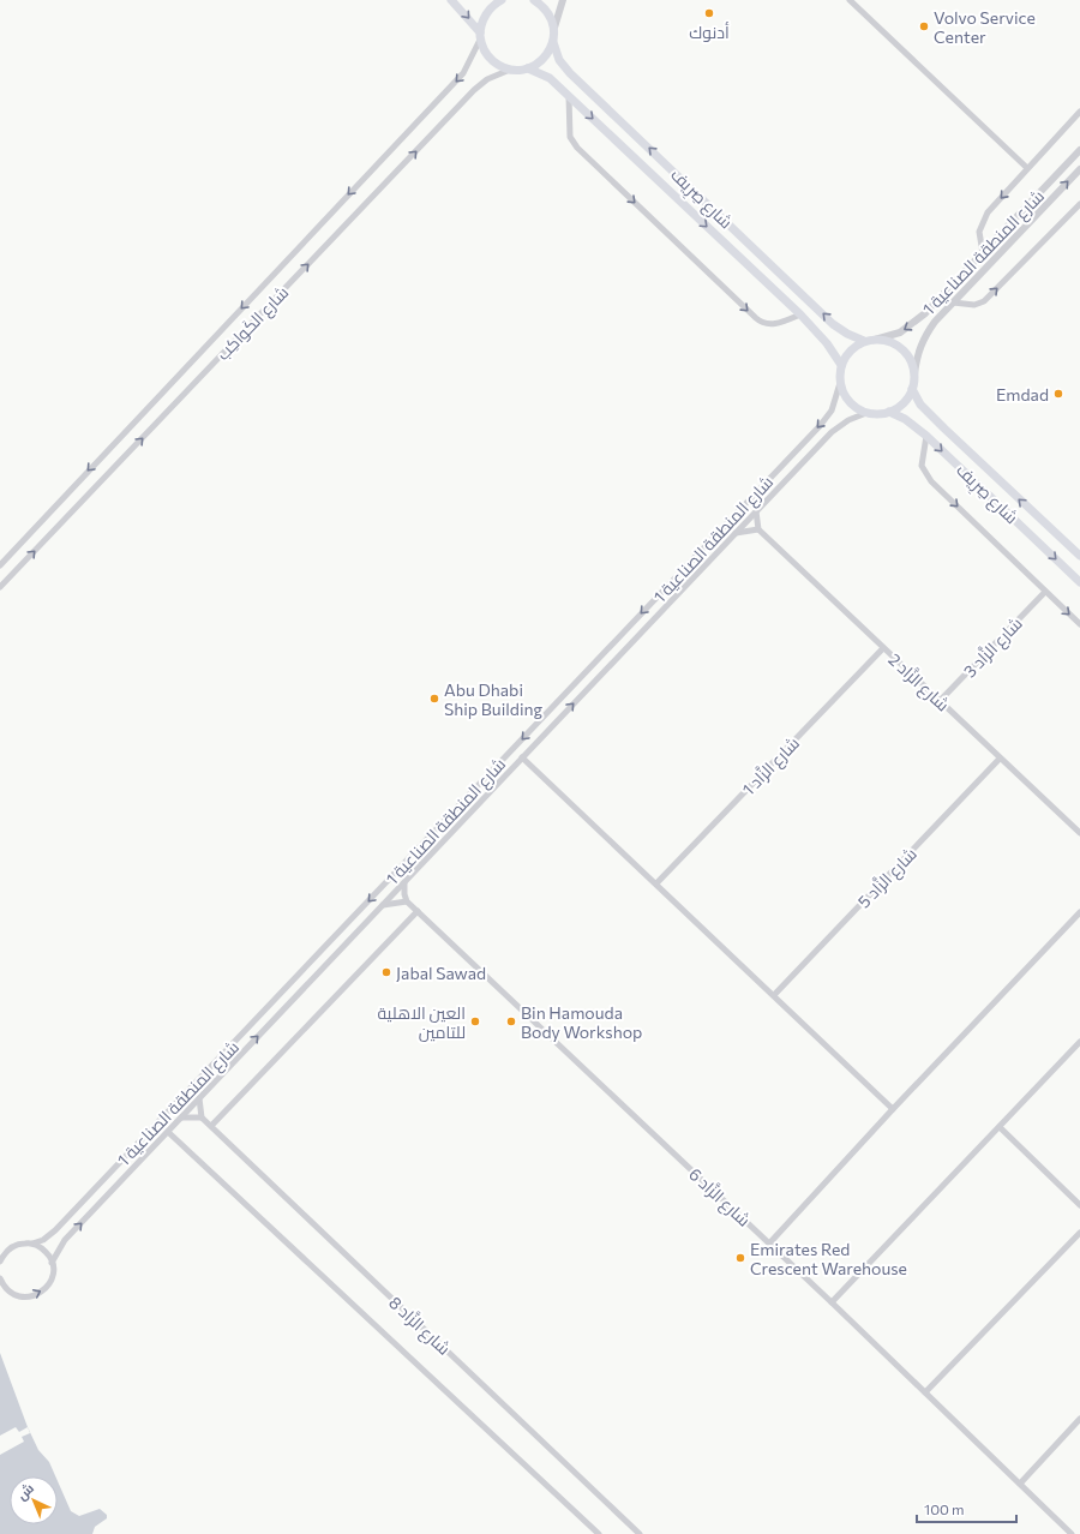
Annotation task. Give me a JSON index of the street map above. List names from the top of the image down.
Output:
{
  "streets": {
    "main road": ["شارع صِرِيف"],
    "street": [
      "شارع المنطقة الصناعية 1",
      "شارع الكَواكِب",
      "شارع الزَّاد 3",
      "شارع الزَّاد 2",
      "شارع الزَّاد 1",
      "شارع الزَّاد 5",
      "شارع الزَّاد 6",
      "شارع الزَّاد 8"
    ]
  },
  "crossings": [
    ["شارع صِرِيف", "شارع المنطقة الصناعية 1"],
    ["شارع المنطقة الصناعية 1", "شارع الزَّاد 8"],
    ["شارع الزَّاد 3", "شارع الزَّاد 2"],
    ["شارع الزَّاد 2", "شارع الزَّاد 1"],
    ["شارع الزَّاد 2", "شارع الزَّاد 5"]
  ],
  "places": [
    "أدنوك",
    "Volvo Service Center",
    "Emdad",
    "Abu Dhabi Ship Building",
    "Jabal Sawad",
    "العين الاهلية للتامين",
    "Bin Hamouda Body Workshop",
    "Emirates Red Crescent Warehouse"
  ],
  "scale_bar": "100 m",
  "north": "top left"
}
